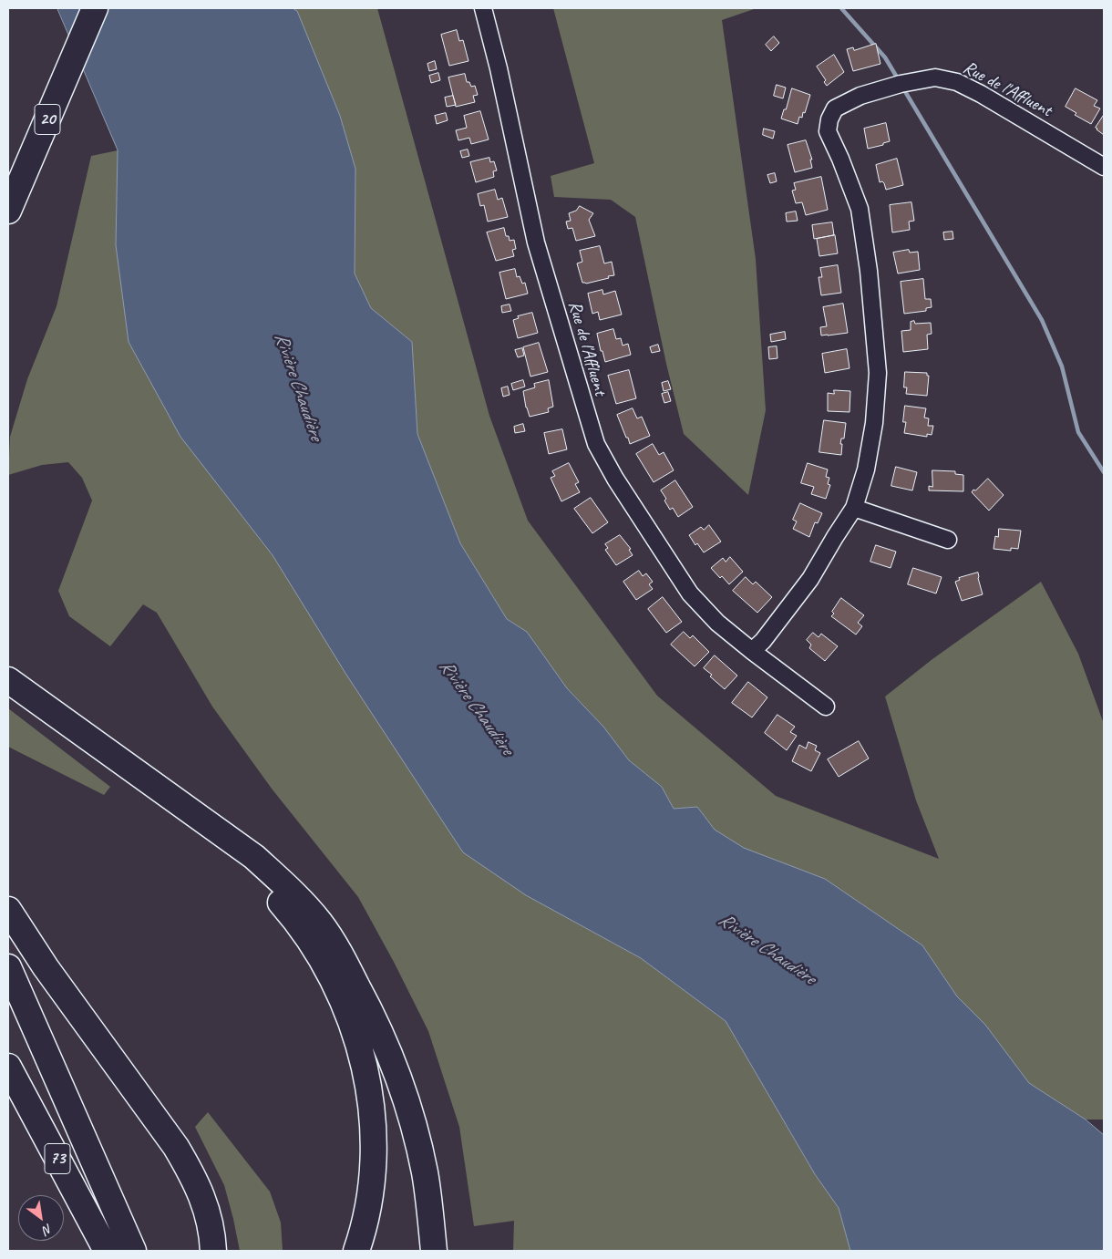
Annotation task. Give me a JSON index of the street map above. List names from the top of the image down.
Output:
{
  "streets": {
    "highway": ["20", "73"],
    "street": ["Rue de l'Affluent"]
  },
  "water": ["Rivière Chaudière"],
  "north": "bottom right"
}
